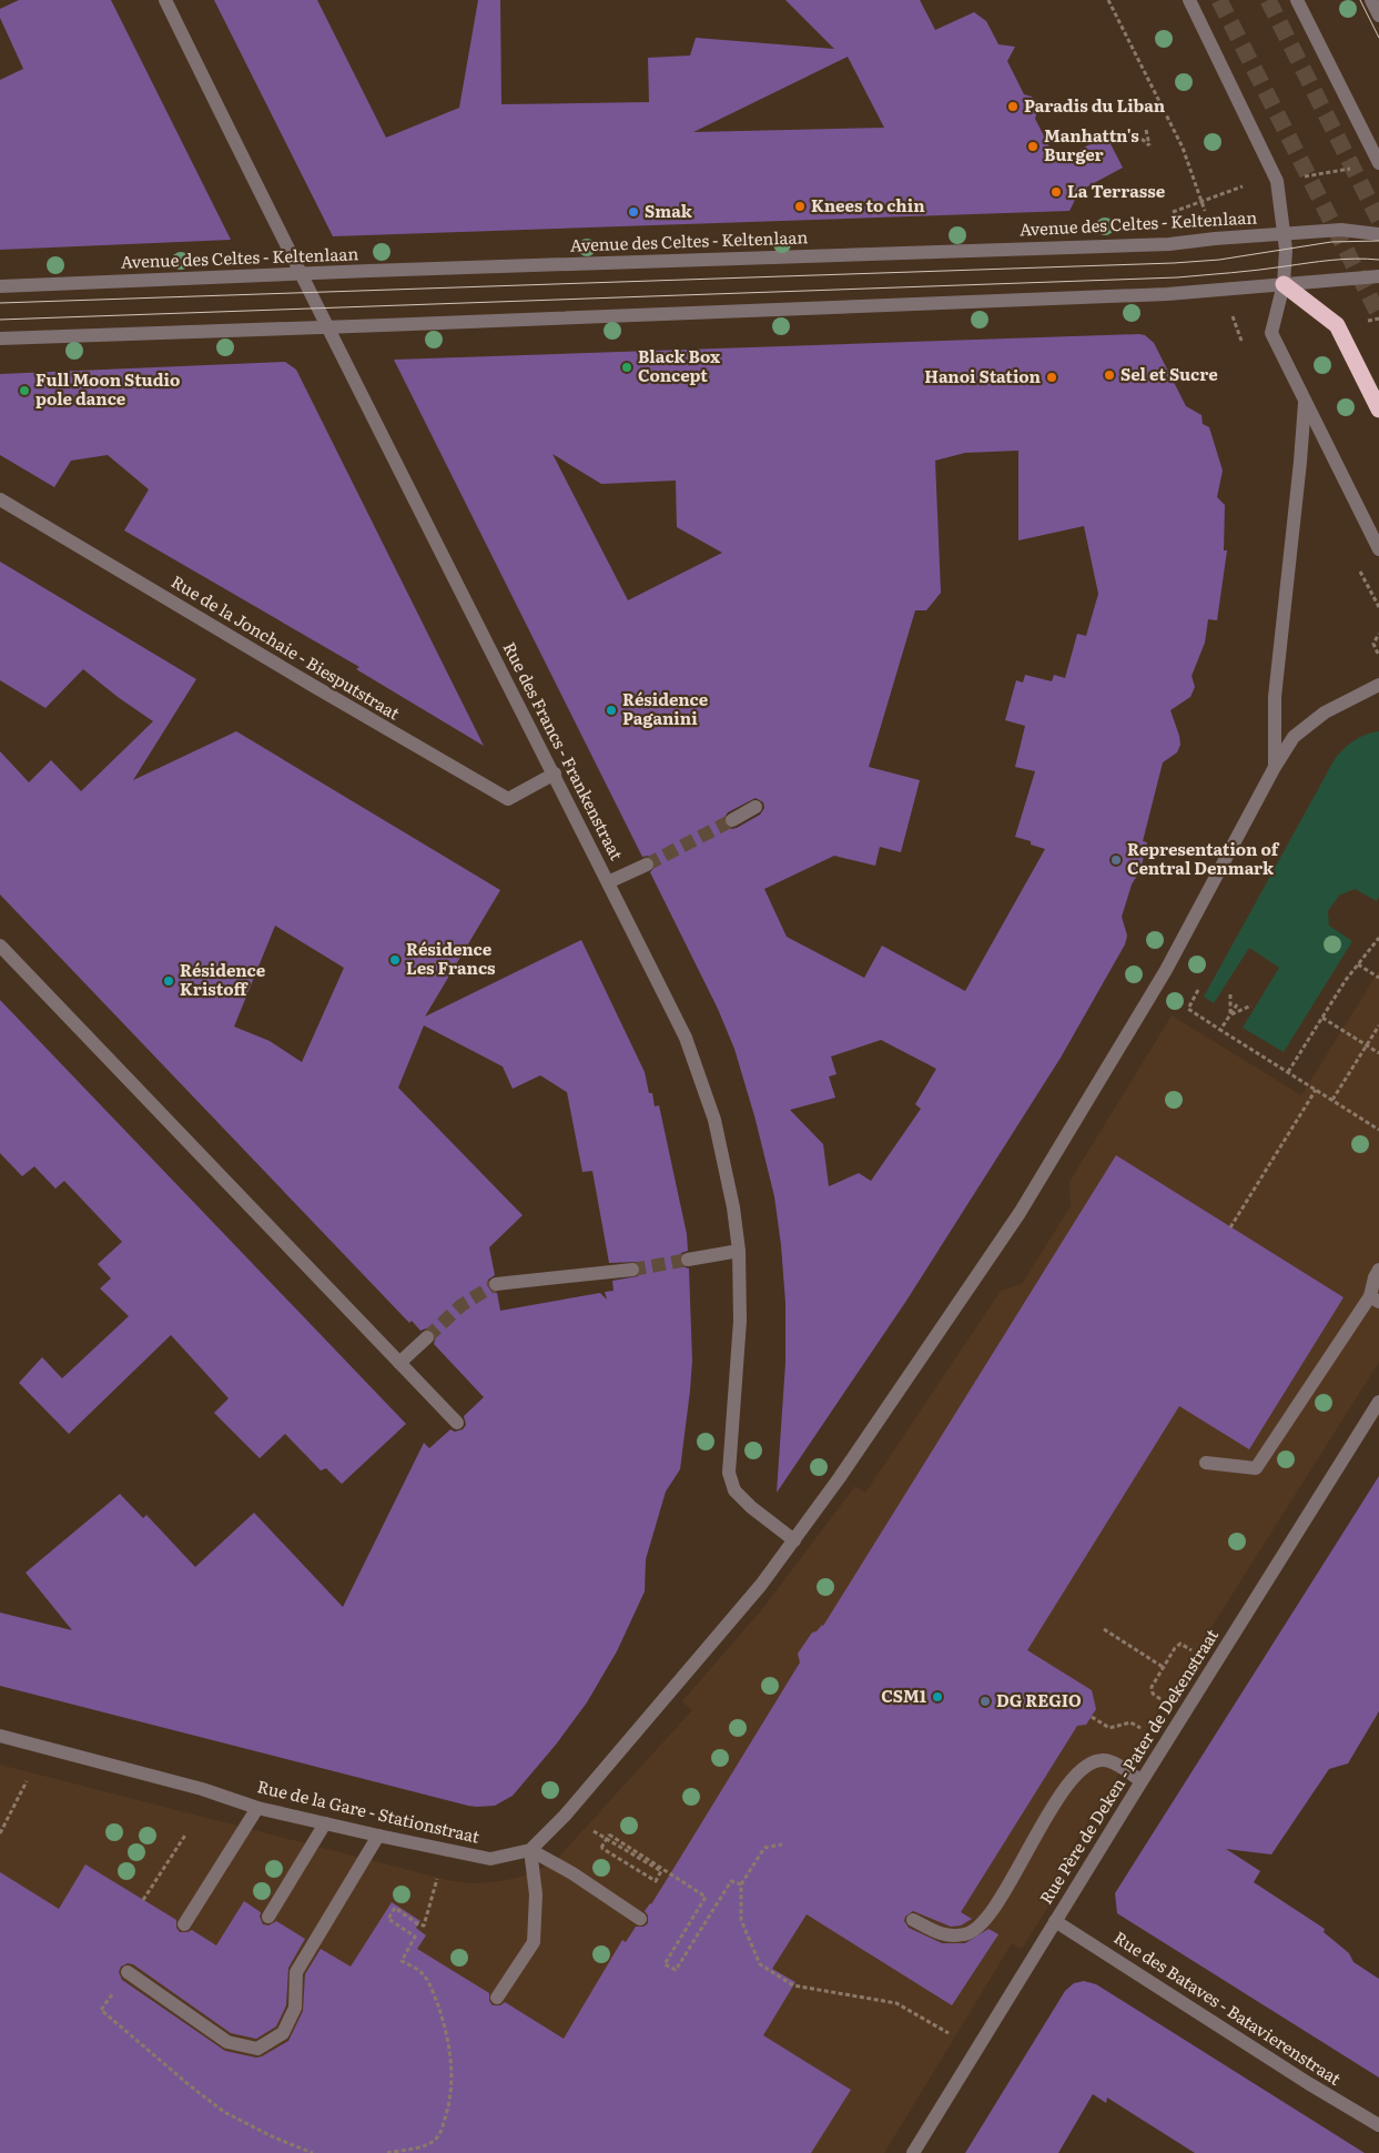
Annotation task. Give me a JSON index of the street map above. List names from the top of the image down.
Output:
{
  "streets": {
    "street": [
      "Avenue des Celtes - Keltenlaan",
      "Rue de la Jonchaie - Biesputstraat",
      "Rue des Francs - Frankenstraat",
      "Rue Père de Deken - Pater de Dekenstraat",
      "Rue de la Gare - Stationstraat",
      "Rue des Bataves - Batavierenstraat"
    ]
  },
  "crossings": [
    ["Avenue des Celtes - Keltenlaan", "Rue des Francs - Frankenstraat"],
    ["Rue de la Jonchaie - Biesputstraat", "Rue des Francs - Frankenstraat"],
    ["Rue Père de Deken - Pater de Dekenstraat", "Rue des Bataves - Batavierenstraat"]
  ],
  "places": [
    "Paradis du Liban",
    "Manhattn's Burger",
    "La Terrasse",
    "Knees to chin",
    "Smak",
    "Black Box Concept",
    "Sel et Sucre",
    "Hanoi Station",
    "Full Moon Studio pole dance",
    "Résidence Paganini",
    "Representation of Central Denmark",
    "Résidence Les Francs",
    "Résidence Kristoff",
    "CSM1",
    "DG REGIO"
  ]
}
